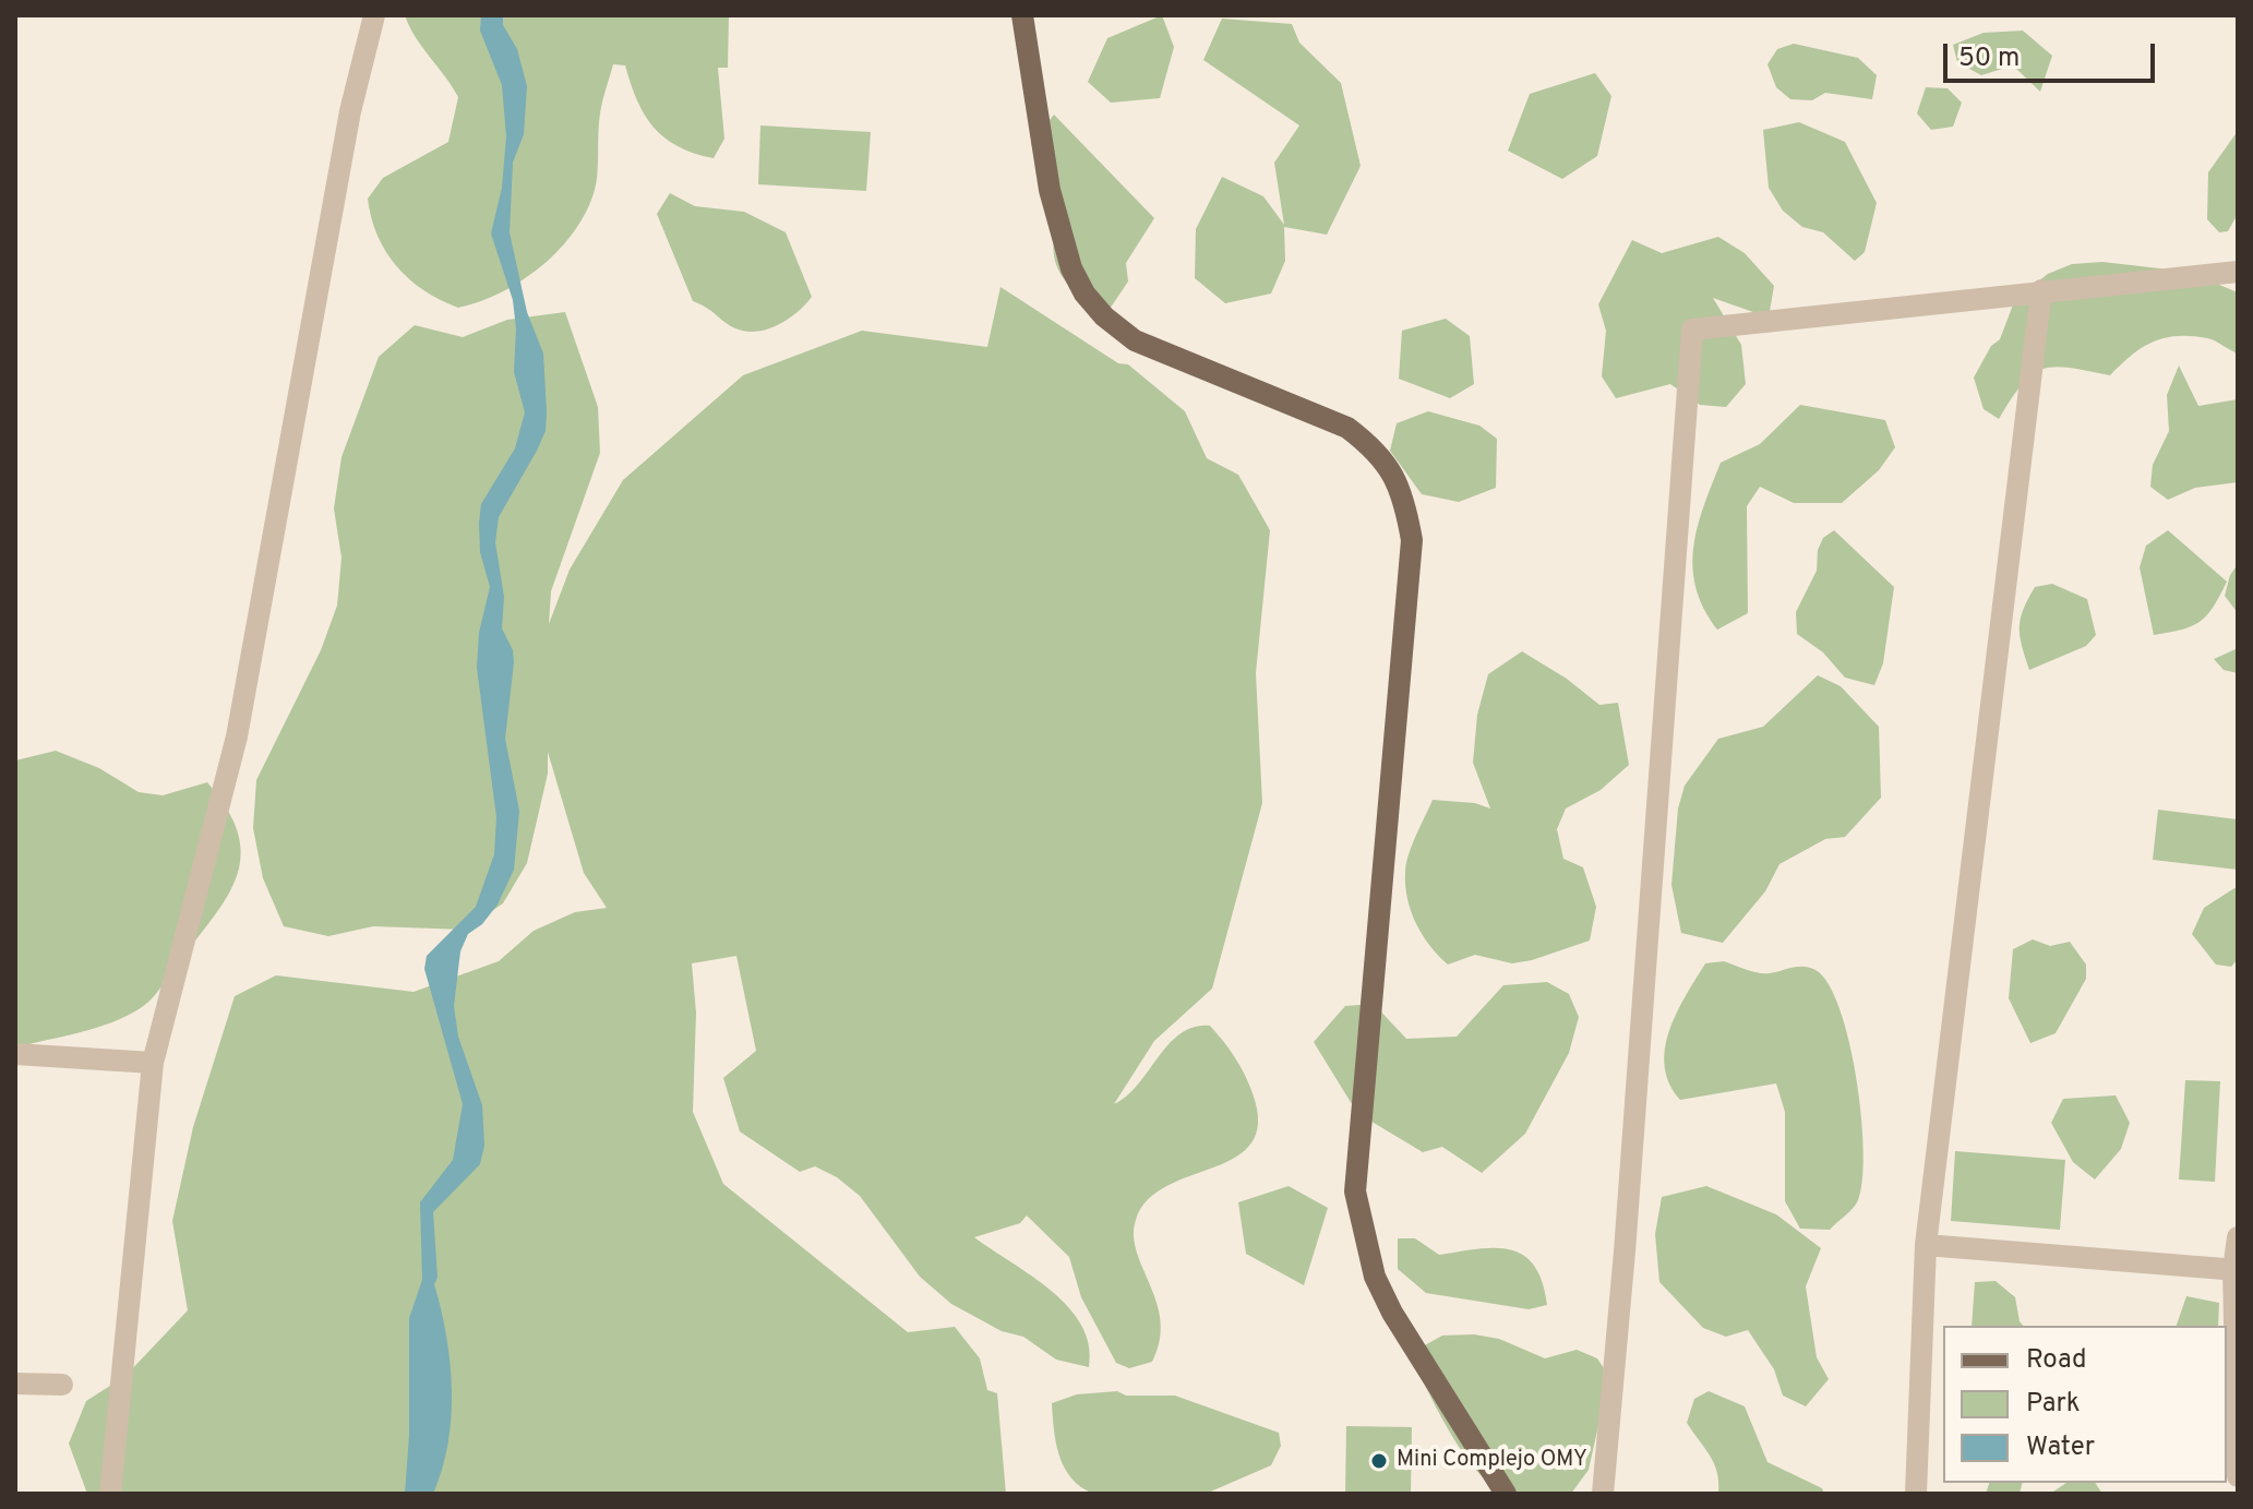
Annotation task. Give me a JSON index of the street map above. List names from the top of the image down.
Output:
{
  "places": ["Mini Complejo OMY"],
  "legend": ["Road", "Park", "Water"],
  "scale_bar": "50 m"
}
